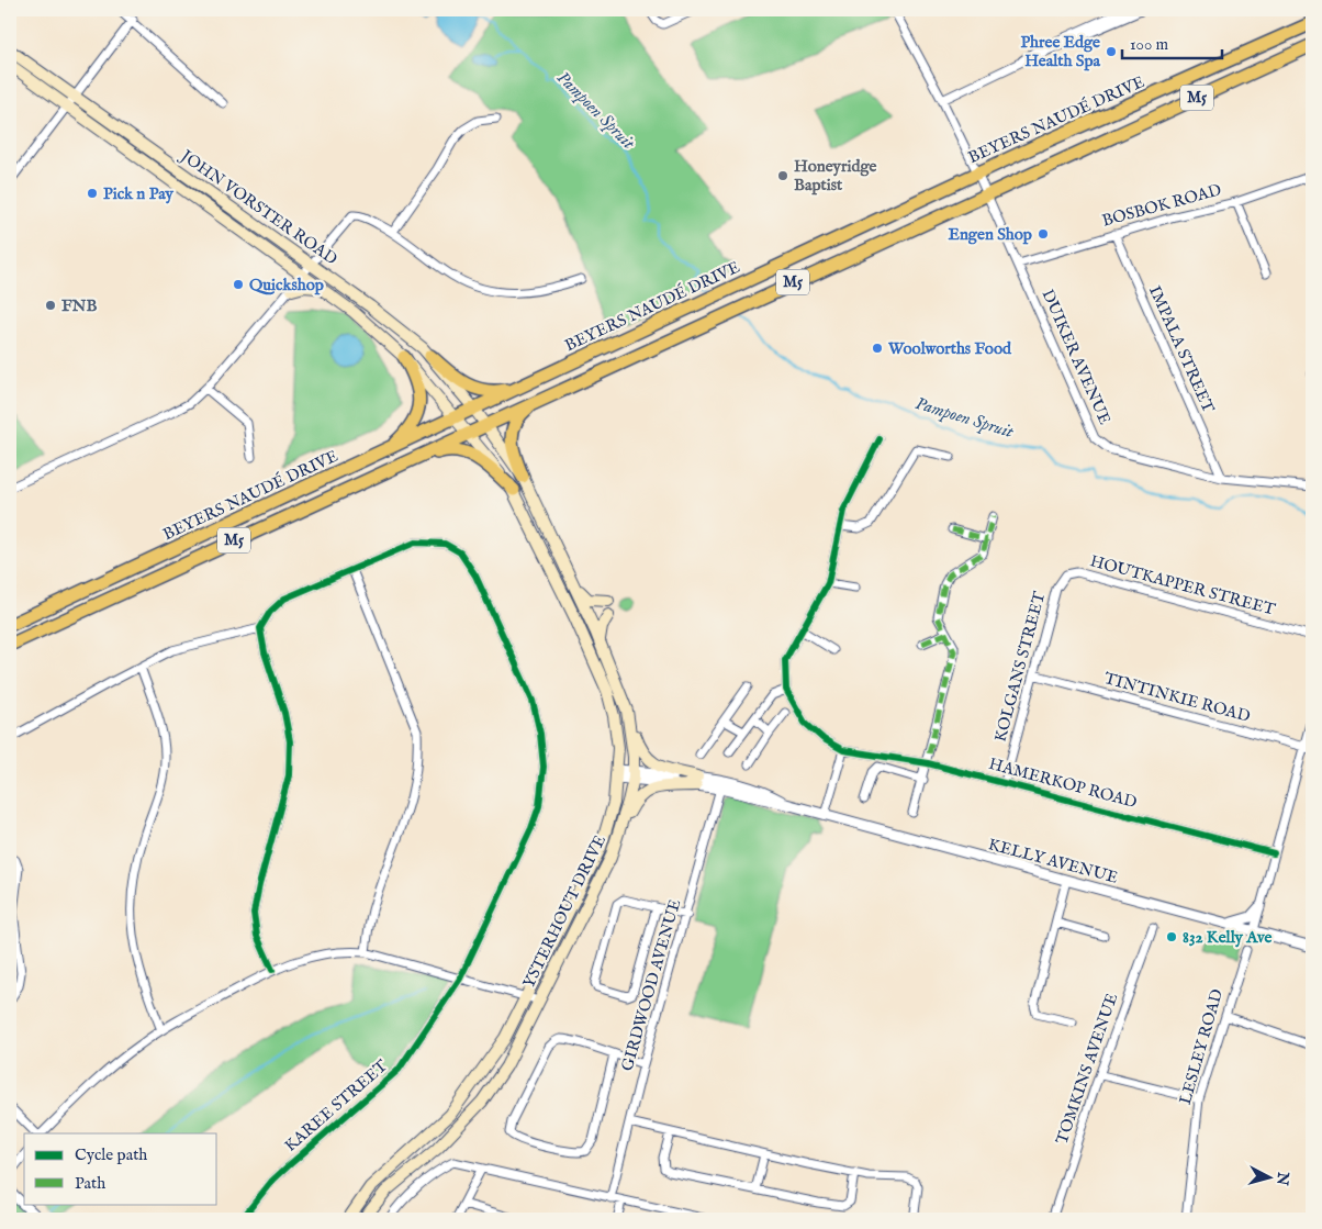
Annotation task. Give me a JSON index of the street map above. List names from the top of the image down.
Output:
{
  "streets": {
    "main road": [
      "M5",
      "BEYERS NAUDÉ DRIVE",
      "JOHN VORSTER ROAD",
      "YSTERHOUT DRIVE"
    ],
    "street": [
      "BOSBOK ROAD",
      "IMPALA STREET",
      "DUIKER AVENUE",
      "HOUTKAPPER STREET",
      "KOLGANS STREET",
      "TINTINKIE ROAD",
      "HAMERKOP ROAD",
      "KELLY AVENUE",
      "GIRDWOOD AVENUE",
      "LESLEY ROAD",
      "TOMKINS AVENUE",
      "KAREE STREET"
    ]
  },
  "crossings": [
    ["BEYERS NAUDÉ DRIVE", "JOHN VORSTER ROAD"],
    ["BEYERS NAUDÉ DRIVE", "DUIKER AVENUE"],
    ["BEYERS NAUDÉ DRIVE", "YSTERHOUT DRIVE"],
    ["BOSBOK ROAD", "IMPALA STREET"],
    ["BOSBOK ROAD", "DUIKER AVENUE"],
    ["JOHN VORSTER ROAD", "YSTERHOUT DRIVE"],
    ["IMPALA STREET", "DUIKER AVENUE"],
    ["HOUTKAPPER STREET", "KOLGANS STREET"],
    ["KOLGANS STREET", "TINTINKIE ROAD"],
    ["KOLGANS STREET", "HAMERKOP ROAD"],
    ["KELLY AVENUE", "YSTERHOUT DRIVE"],
    ["KELLY AVENUE", "GIRDWOOD AVENUE"]
  ],
  "water": ["Pampoen Spruit"],
  "places": [
    "Phree Edge Health Spa",
    "Honeyridge Baptist",
    "Pick n Pay",
    "Engen Shop",
    "Quickshop",
    "FNB",
    "Woolworths Food",
    "832 Kelly Ave"
  ],
  "legend": ["Cycle path", "Path"],
  "scale_bar": "100 m",
  "north": "right"
}
